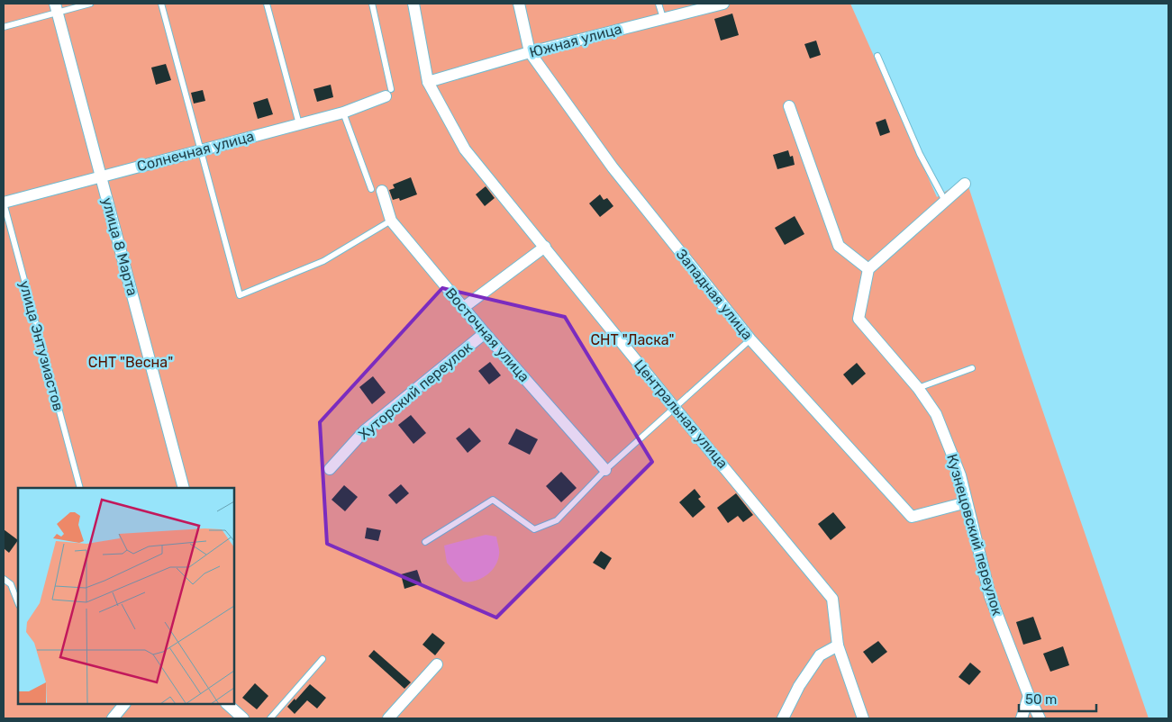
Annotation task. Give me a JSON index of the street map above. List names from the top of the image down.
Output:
{
  "streets": {
    "street": [
      "Южная улица",
      "Солнечная улица",
      "улица 8 Марта",
      "Западная улица",
      "Восточная улица",
      "Хуторский переулок",
      "Центральная улица",
      "Кузнецовский переулок"
    ],
    "lane": ["улица Энтузиастов"]
  },
  "crossings": [
    ["Южная улица", "Западная улица"],
    ["Южная улица", "Центральная улица"],
    ["Солнечная улица", "улица 8 Марта"],
    ["Солнечная улица", "улица Энтузиастов"],
    ["Западная улица", "Кузнецовский переулок"],
    ["Восточная улица", "Хуторский переулок"]
  ],
  "parks": ["СНТ \"Ласка\"", "СНТ \"Весна\""],
  "scale_bar": "50 m"
}
